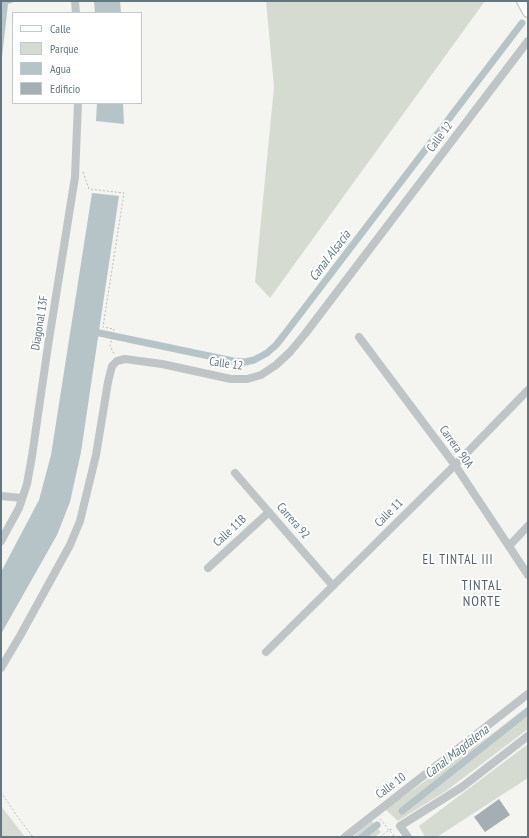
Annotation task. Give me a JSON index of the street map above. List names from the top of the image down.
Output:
{
  "streets": {
    "street": [
      "Calle 12",
      "Diagonal 13F",
      "Carrera 90A",
      "Calle 11",
      "Carrera 92",
      "Calle 11B",
      "Calle 10"
    ]
  },
  "crossings": [
    ["Carrera 90A", "Calle 11"],
    ["Calle 11", "Carrera 92"],
    ["Carrera 92", "Calle 11B"]
  ],
  "districts": ["EL TINTAL III", "TINTAL NORTE"],
  "water": ["Canal Alsacia", "Canal Magdalena"],
  "legend": [
    "Calle",
    "Parque",
    "Agua",
    "Edificio"
  ]
}
